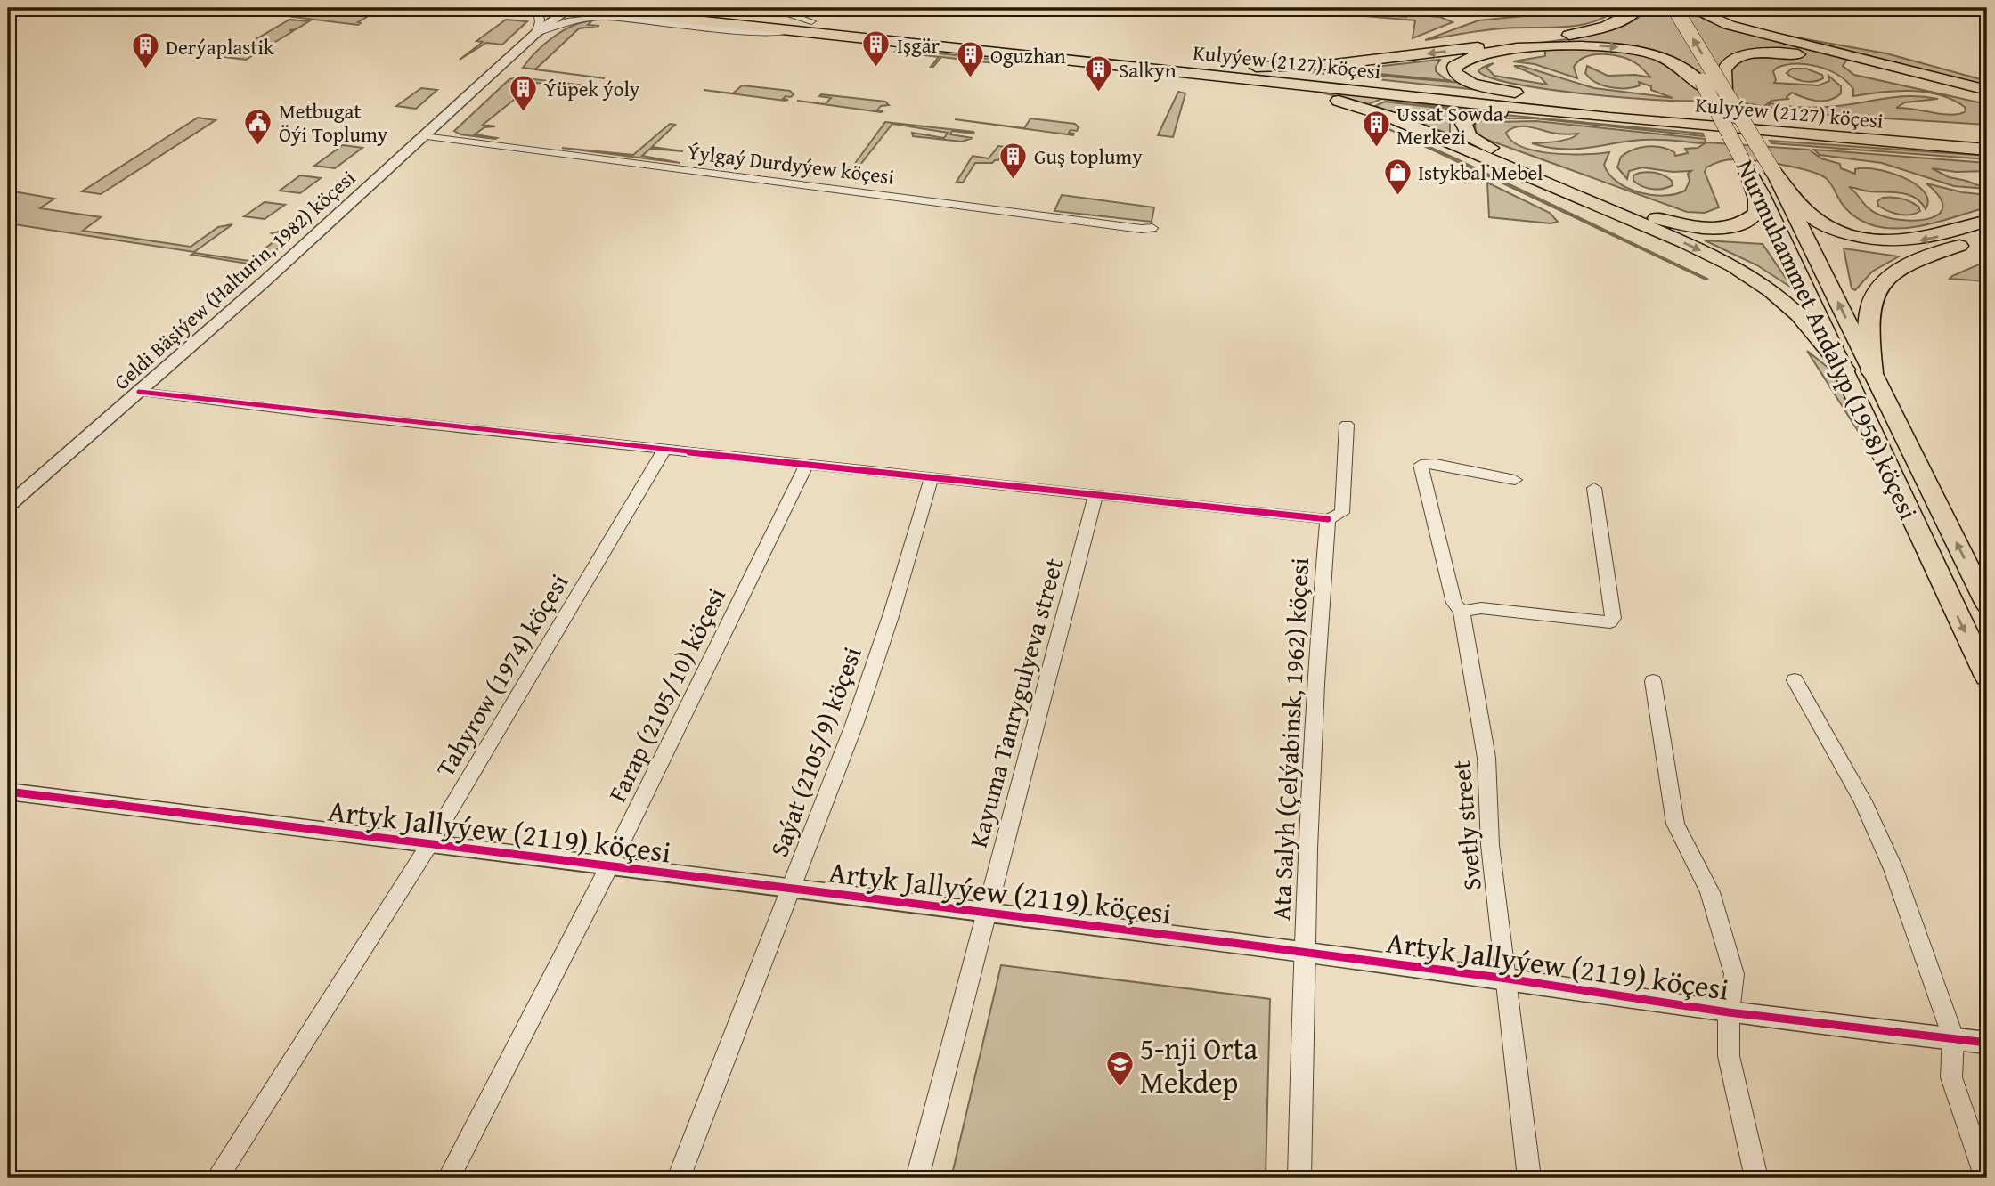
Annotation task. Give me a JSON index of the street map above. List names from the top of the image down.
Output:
{
  "streets": {
    "highway": ["Kulyýew (2127) köçesi"],
    "main road": ["Nurmuhammet Andalyp (1958) köçesi"],
    "street": [
      "Ýylgaý Durdyýew köçesi",
      "Geldi Bäşiýew (Halturin, 1982) köçesi",
      "Tahyrow (1974) köçesi",
      "Farap (2105/10) köçesi",
      "Kayuma Tanrygulyeva street",
      "Ata Salyh (Çelýabinsk, 1962) köçesi",
      "Saýat (2105/9) köçesi",
      "Svetly street",
      "Artyk Jallyýew (2119) köçesi"
    ]
  },
  "crossings": [
    ["Ýylgaý Durdyýew köçesi", "Geldi Bäşiýew (Halturin, 1982) köçesi"],
    ["Tahyrow (1974) köçesi", "Artyk Jallyýew (2119) köçesi"],
    ["Farap (2105/10) köçesi", "Artyk Jallyýew (2119) köçesi"],
    ["Kayuma Tanrygulyeva street", "Artyk Jallyýew (2119) köçesi"],
    ["Ata Salyh (Çelýabinsk, 1962) köçesi", "Artyk Jallyýew (2119) köçesi"],
    ["Saýat (2105/9) köçesi", "Artyk Jallyýew (2119) köçesi"],
    ["Svetly street", "Artyk Jallyýew (2119) köçesi"]
  ],
  "places": {
    "building": [
      "Işgär",
      "Derýaplastik",
      "Oguzhan",
      "Salkyn",
      "Ýüpek ýoly",
      "Ussat Sowda Merkezi",
      "Guş toplumy"
    ],
    "public building": ["Metbugat Öýi Toplumy"],
    "shop": ["Istykbal Mebel"],
    "school or university": ["5-nji Orta Mekdep"]
  }
}
